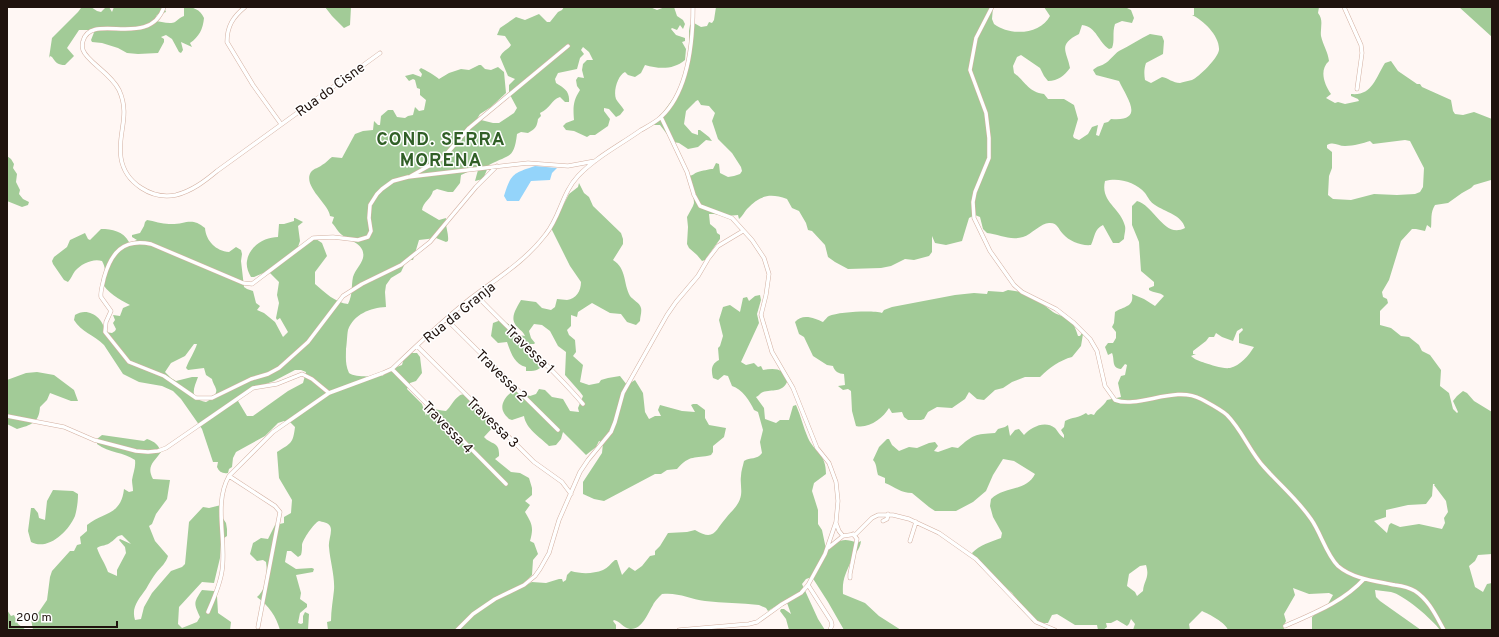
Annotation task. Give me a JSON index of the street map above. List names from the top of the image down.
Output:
{
  "streets": {
    "street": [
      "Rua do Cisne",
      "Rua da Granja",
      "Travessa 1",
      "Travessa 2",
      "Travessa 3",
      "Travessa 4"
    ]
  },
  "crossings": [
    ["Rua da Granja", "Travessa 1"],
    ["Rua da Granja", "Travessa 2"],
    ["Rua da Granja", "Travessa 3"],
    ["Rua da Granja", "Travessa 4"]
  ],
  "districts": ["COND. SERRA MORENA"],
  "scale_bar": "200 m"
}
